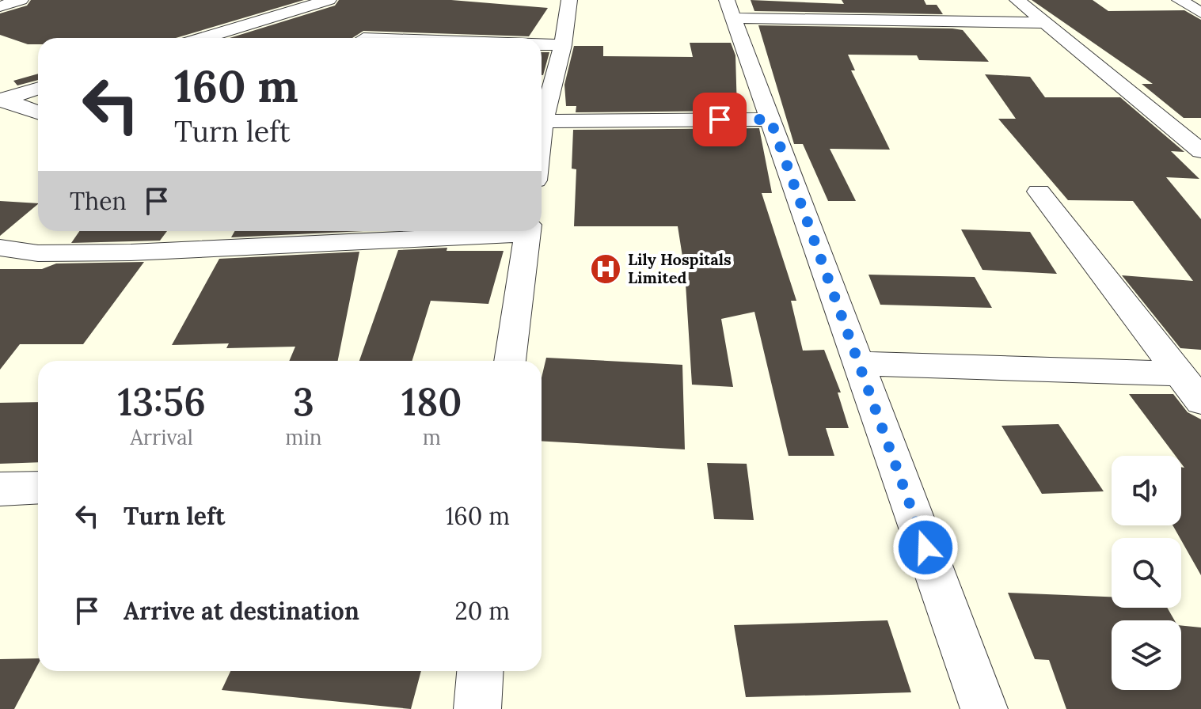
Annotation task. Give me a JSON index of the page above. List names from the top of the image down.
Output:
{
  "places": {
    "hospital": ["Lily Hospitals Limited"]
  },
  "page": {
    "turn": ["160 m", "Turn left"],
    "then": "Then",
    "eta": [
      "13:56",
      "Arrival",
      "3",
      "min",
      "180",
      "m"
    ],
    "list": [
      {
        "name": "Turn left",
        "value": "160 m"
      },
      {
        "name": "Arrive at destination",
        "value": "20 m"
      }
    ]
  }
}
